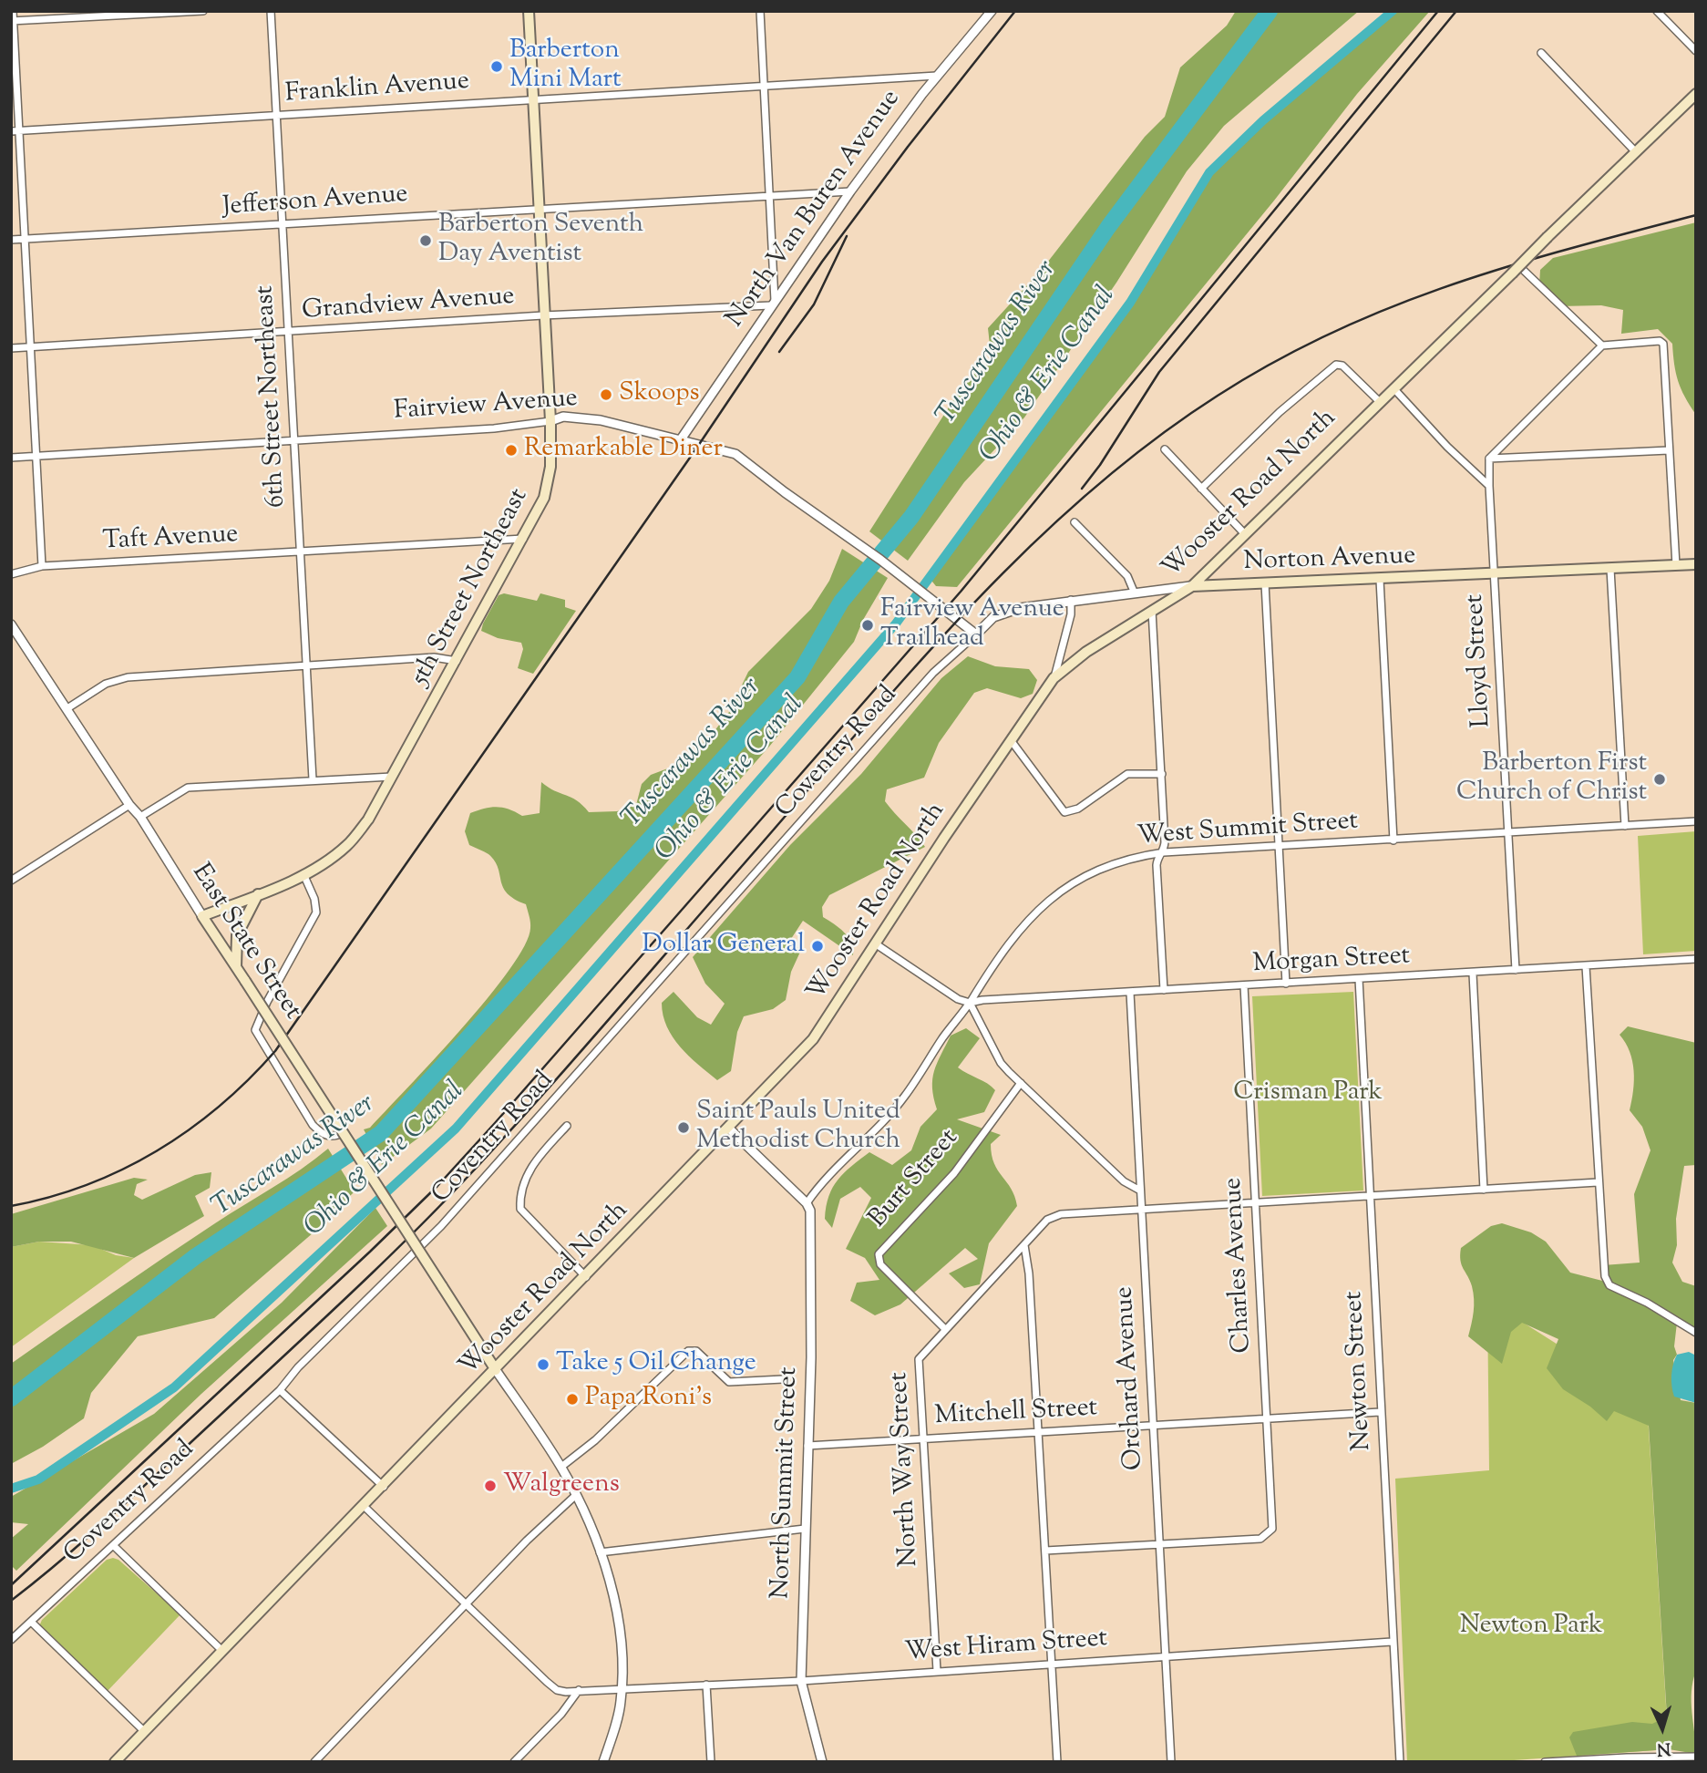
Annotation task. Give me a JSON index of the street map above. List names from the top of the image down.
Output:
{
  "streets": {
    "main road": [
      "Wooster Road North",
      "Norton Avenue",
      "5th Street Northeast",
      "East State Street"
    ],
    "street": [
      "Franklin Avenue",
      "Jefferson Avenue",
      "North Van Buren Avenue",
      "Grandview Avenue",
      "6th Street Northeast",
      "Fairview Avenue",
      "Taft Avenue",
      "Lloyd Street",
      "Coventry Road",
      "West Summit Street",
      "Morgan Street",
      "Burt Street",
      "Charles Avenue",
      "Newton Street",
      "Orchard Avenue",
      "Mitchell Street",
      "North Way Street",
      "North Summit Street",
      "West Hiram Street"
    ]
  },
  "crossings": [
    ["Franklin Avenue", "North Van Buren Avenue"],
    ["Franklin Avenue", "6th Street Northeast"],
    ["Franklin Avenue", "5th Street Northeast"],
    ["Jefferson Avenue", "North Van Buren Avenue"],
    ["Jefferson Avenue", "6th Street Northeast"],
    ["Jefferson Avenue", "5th Street Northeast"],
    ["North Van Buren Avenue", "Grandview Avenue"],
    ["North Van Buren Avenue", "Fairview Avenue"],
    ["Grandview Avenue", "6th Street Northeast"],
    ["Grandview Avenue", "5th Street Northeast"],
    ["6th Street Northeast", "Fairview Avenue"],
    ["6th Street Northeast", "Taft Avenue"],
    ["Fairview Avenue", "Norton Avenue"],
    ["Fairview Avenue", "5th Street Northeast"],
    ["Fairview Avenue", "Coventry Road"],
    ["Wooster Road North", "Norton Avenue"],
    ["Wooster Road North", "East State Street"],
    ["Wooster Road North", "West Hiram Street"],
    ["Taft Avenue", "5th Street Northeast"],
    ["Norton Avenue", "Lloyd Street"],
    ["Norton Avenue", "Coventry Road"],
    ["5th Street Northeast", "East State Street"],
    ["Lloyd Street", "West Summit Street"],
    ["Lloyd Street", "Morgan Street"],
    ["West Summit Street", "Morgan Street"],
    ["West Summit Street", "North Summit Street"],
    ["Morgan Street", "Charles Avenue"],
    ["Morgan Street", "Newton Street"],
    ["Morgan Street", "Orchard Avenue"],
    ["Burt Street", "North Way Street"],
    ["Charles Avenue", "Orchard Avenue"],
    ["Charles Avenue", "Mitchell Street"],
    ["Charles Avenue", "North Way Street"],
    ["Newton Street", "Mitchell Street"],
    ["Newton Street", "North Way Street"],
    ["Newton Street", "West Hiram Street"],
    ["Orchard Avenue", "Mitchell Street"],
    ["Orchard Avenue", "North Way Street"],
    ["Orchard Avenue", "West Hiram Street"],
    ["Mitchell Street", "North Way Street"],
    ["Mitchell Street", "North Summit Street"],
    ["North Way Street", "West Hiram Street"],
    ["North Summit Street", "West Hiram Street"]
  ],
  "water": ["Tuscarawas River", "Ohio & Erie Canal"],
  "parks": ["Crisman Park", "Newton Park"],
  "places": [
    "Barberton Mini Mart",
    "Barberton Seventh Day Aventist",
    "Skoops",
    "Remarkable Diner",
    "Fairview Avenue Trailhead",
    "Barberton First Church of Christ",
    "Dollar General",
    "Saint Pauls United Methodist Church",
    "Take 5 Oil Change",
    "Papa Roni's",
    "Walgreens"
  ],
  "north": "bottom"
}
